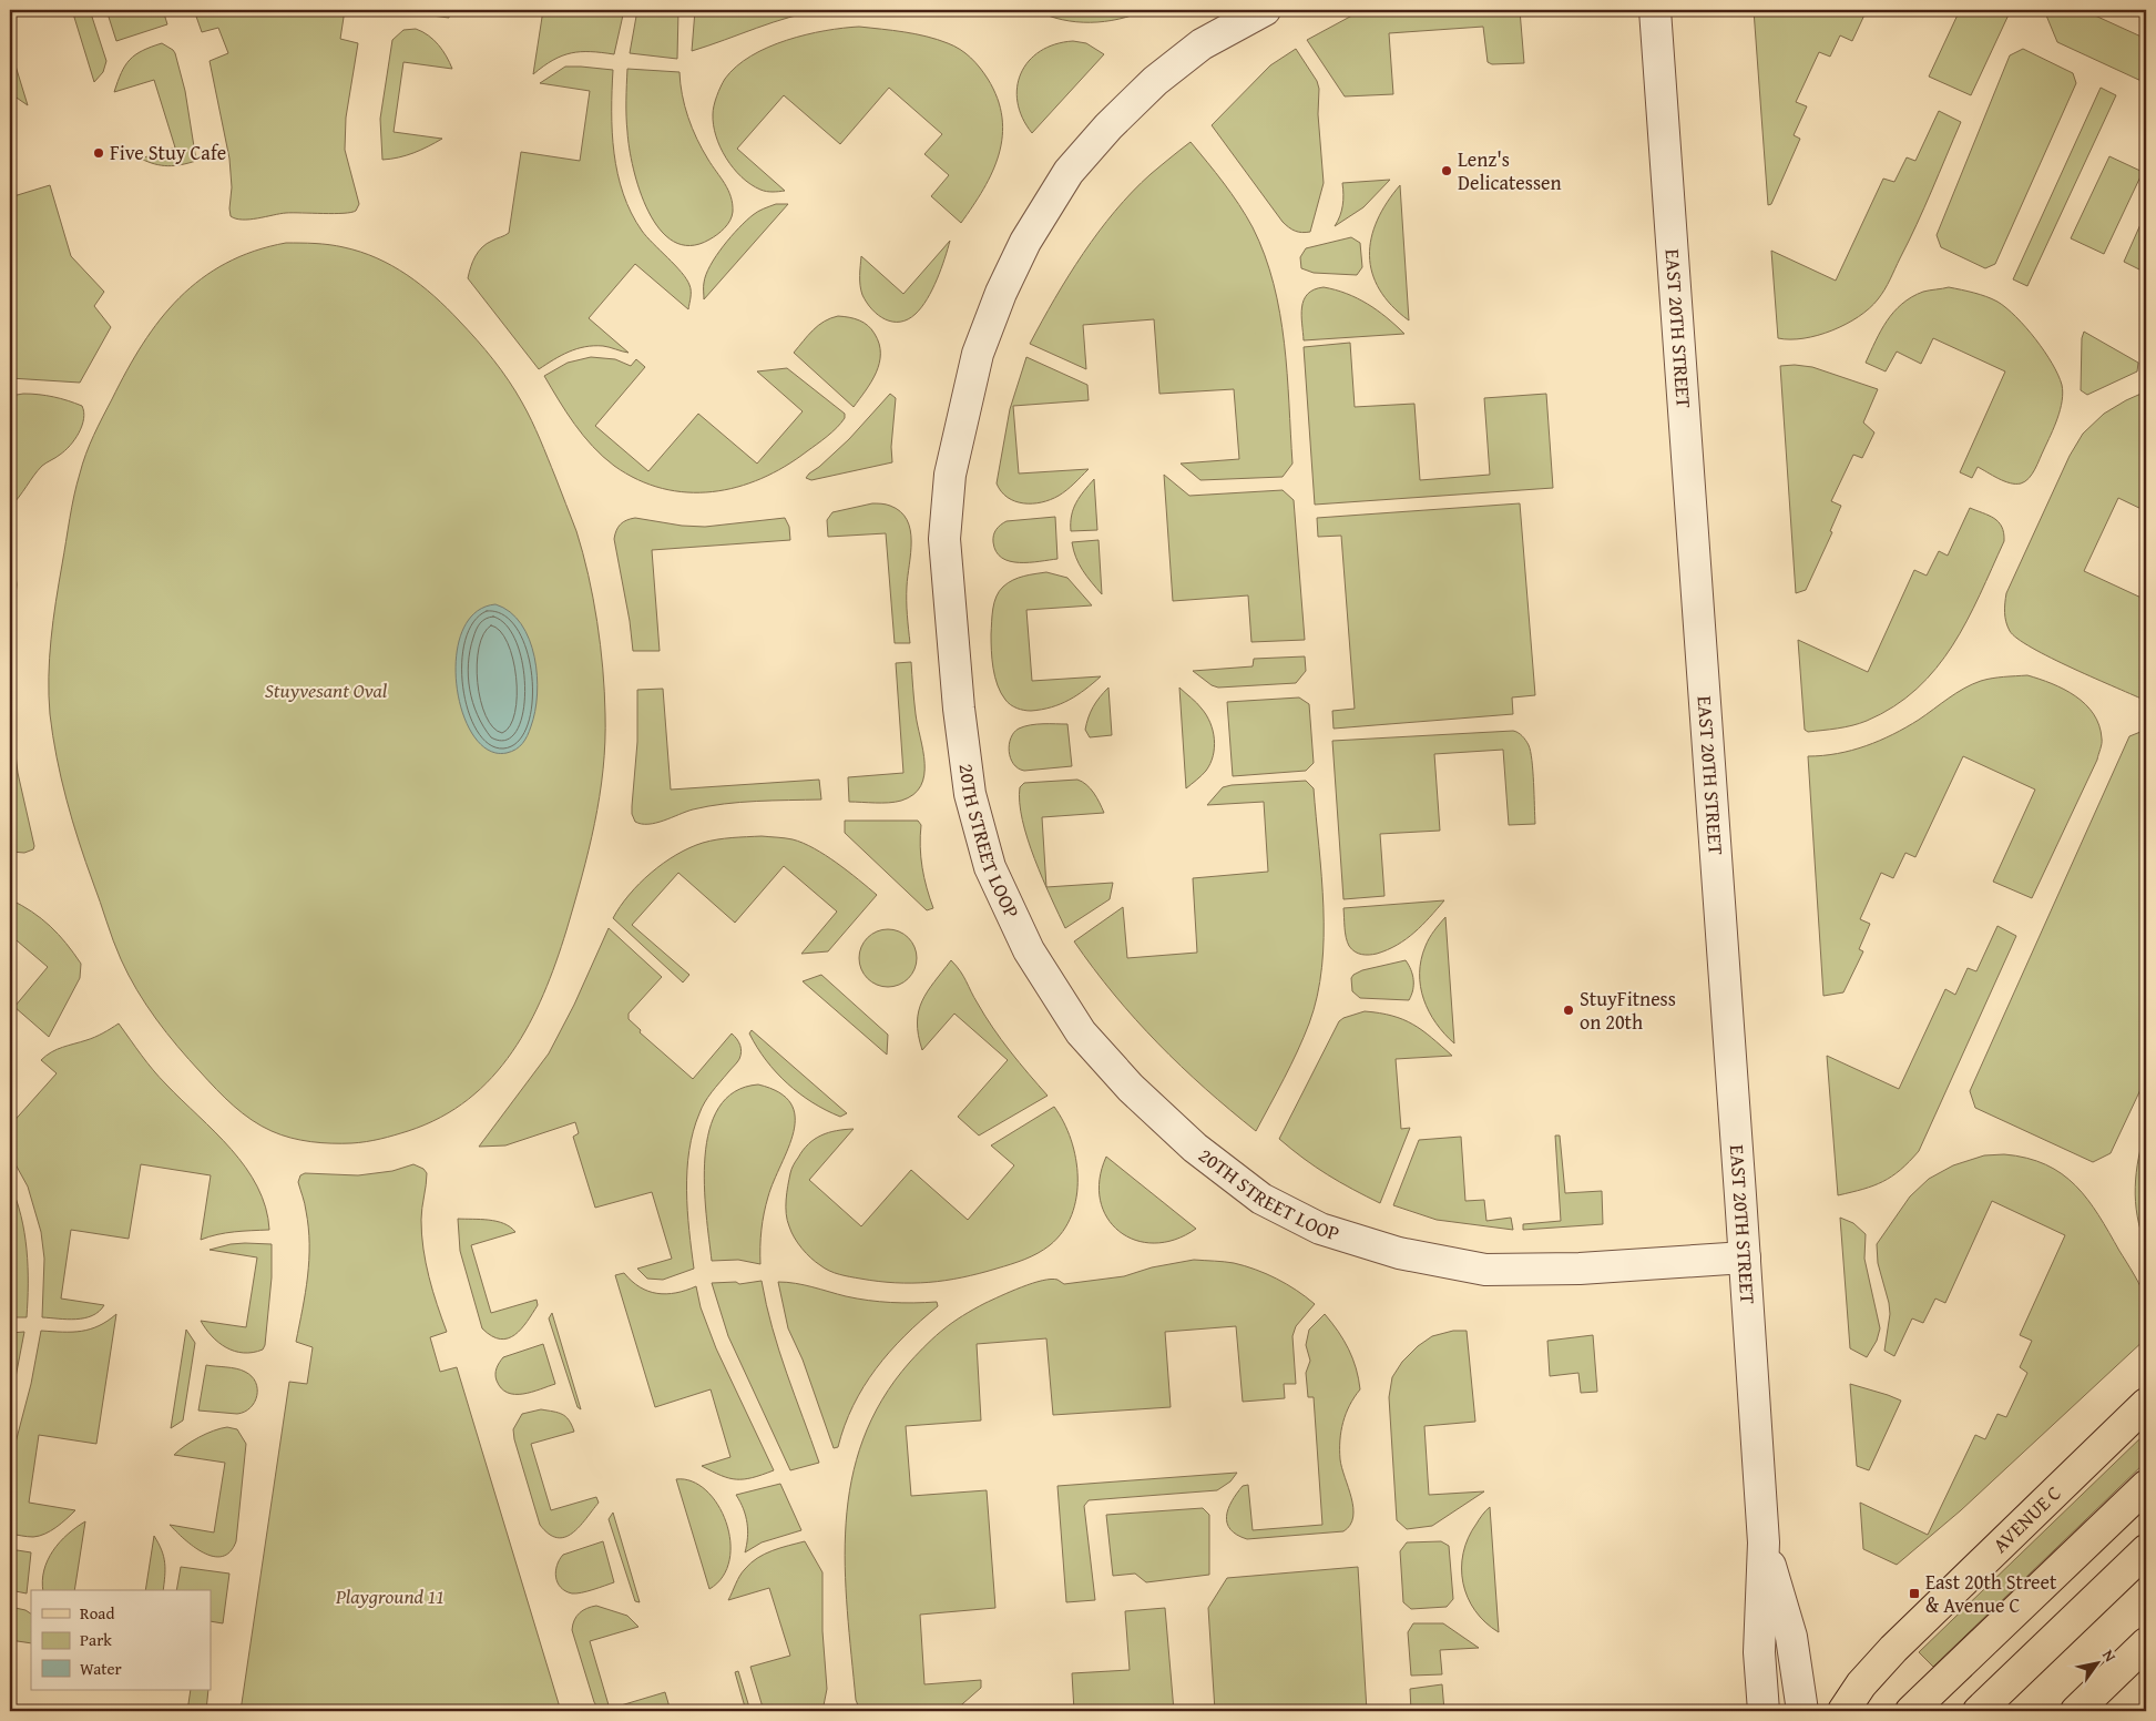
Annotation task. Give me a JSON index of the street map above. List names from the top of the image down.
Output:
{
  "streets": {
    "main road": ["AVENUE C"],
    "street": ["EAST 20TH STREET", "20TH STREET LOOP"]
  },
  "crossings": [
    ["EAST 20TH STREET", "20TH STREET LOOP"]
  ],
  "parks": ["Stuyvesant Oval", "Playground 11"],
  "places": {
    "other": ["Five Stuy Cafe", "Lenz's Delicatessen", "StuyFitness on 20th"],
    "transit": ["East 20th Street & Avenue C"]
  },
  "legend": ["Road", "Park", "Water"],
  "north": "top right"
}
